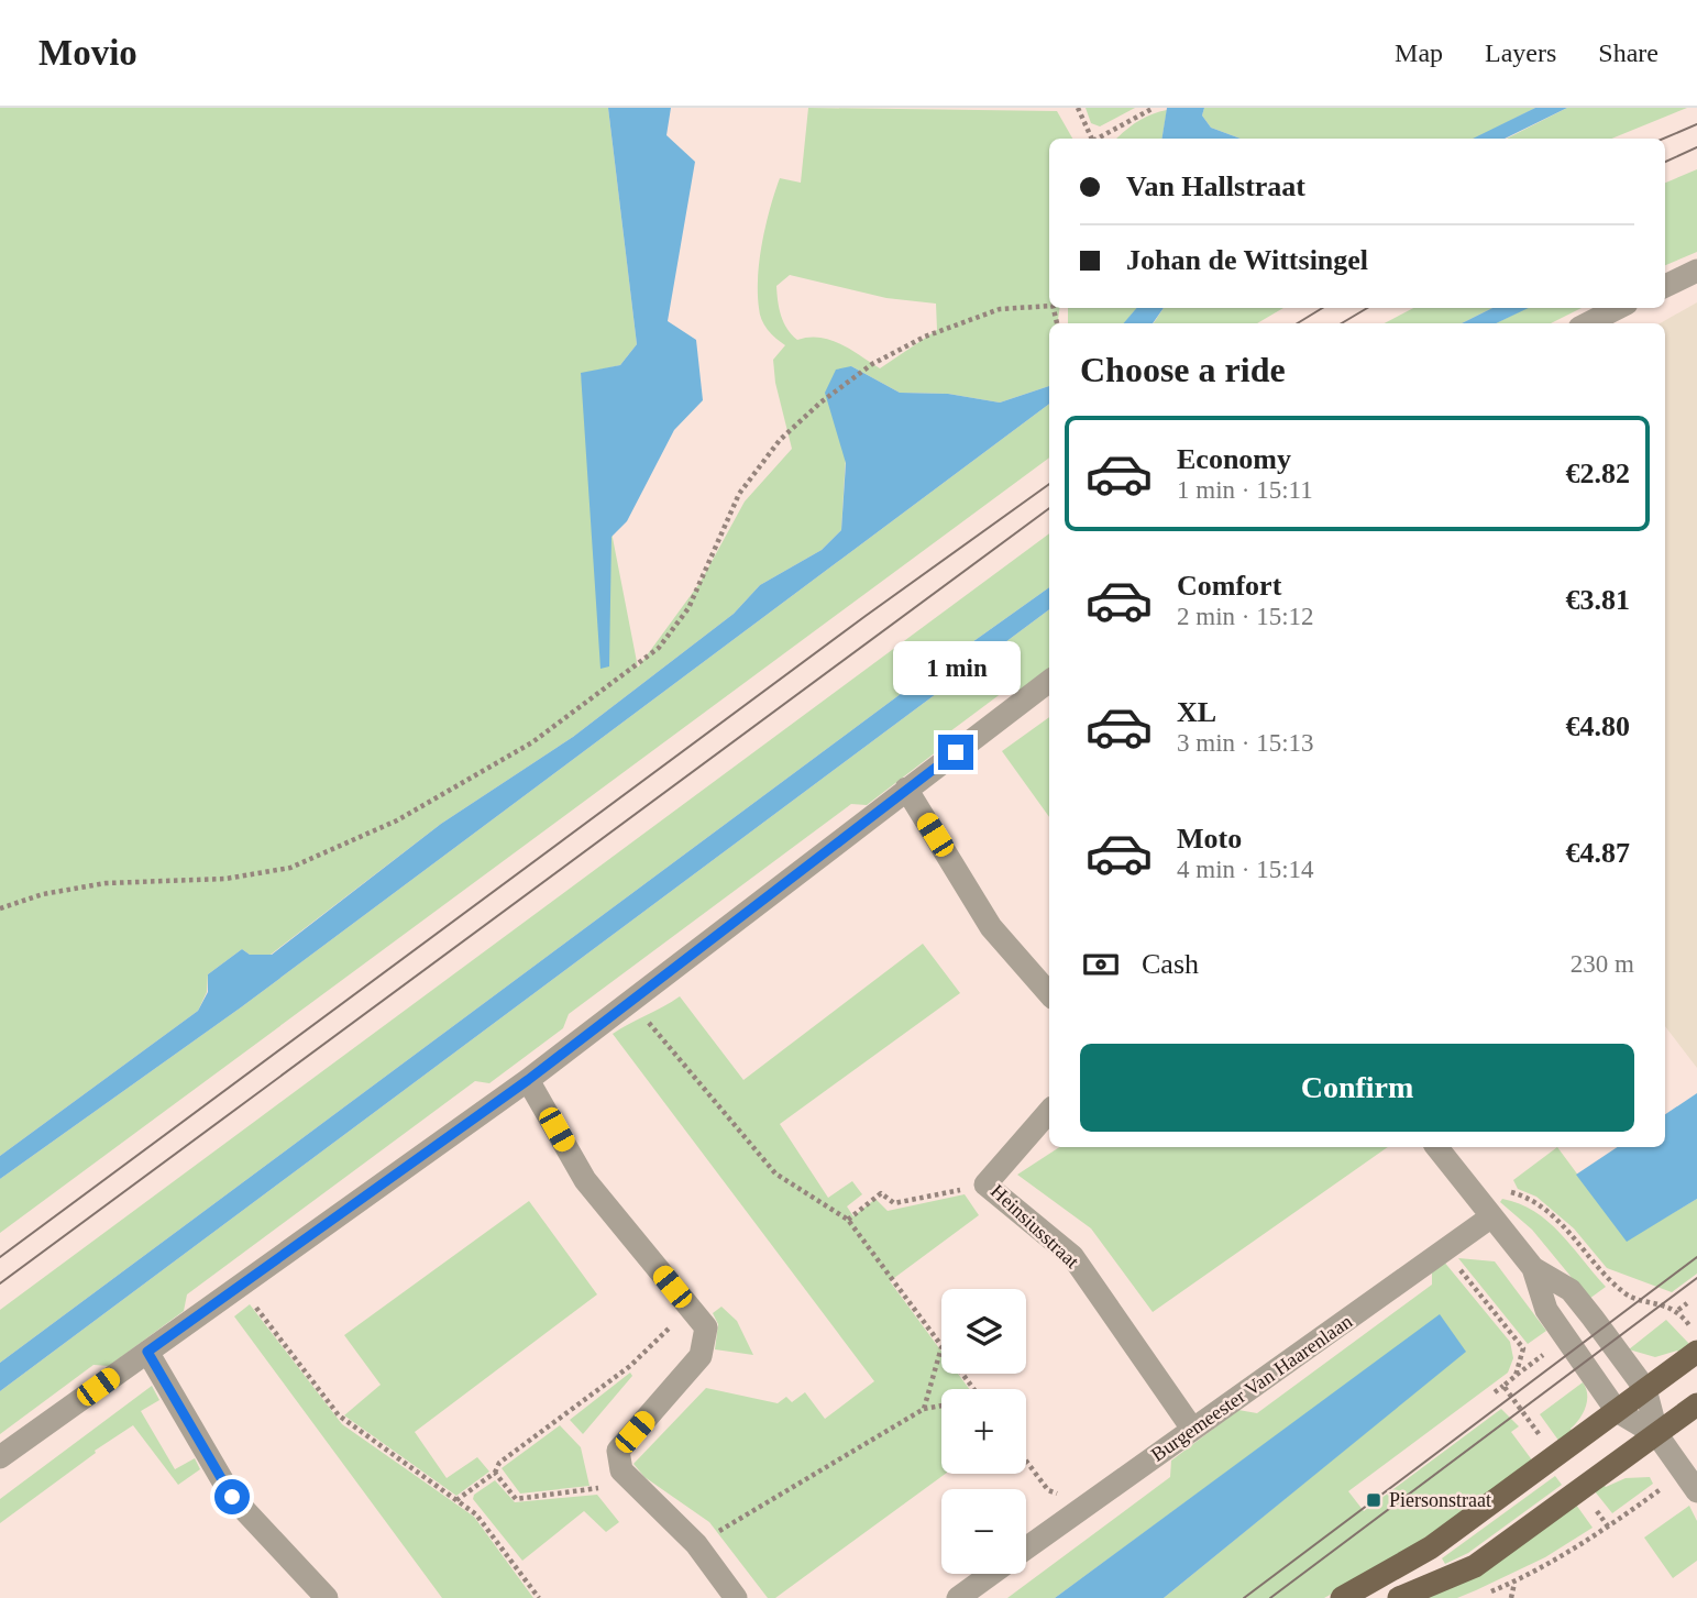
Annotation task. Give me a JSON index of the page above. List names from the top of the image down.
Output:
{
  "streets": {
    "street": ["Heinsiusstraat", "Burgemeester Van Haarenlaan"]
  },
  "crossings": [
    ["Heinsiusstraat", "Burgemeester Van Haarenlaan"]
  ],
  "places": {
    "transit": ["Piersonstraat"]
  },
  "page": {
    "header": "Movio",
    "nav": ["Map", "Layers", "Share"],
    "banner": ["Van Hallstraat", "Johan de Wittsingel"],
    "heading": "Choose a ride",
    "list": [
      {
        "name": "Economy",
        "note": "1 min · 15:11",
        "value": "€2.82"
      },
      {
        "name": "Comfort",
        "note": "2 min · 15:12",
        "value": "€3.81"
      },
      {
        "name": "XL",
        "note": "3 min · 15:13",
        "value": "€4.80"
      },
      {
        "name": "Moto",
        "note": "4 min · 15:14",
        "value": "€4.87"
      }
    ],
    "bubble": "1 min",
    "pay": ["Cash", "230 m"],
    "buttons": "Confirm",
    "map_buttons": ["+", "−"]
  }
}
